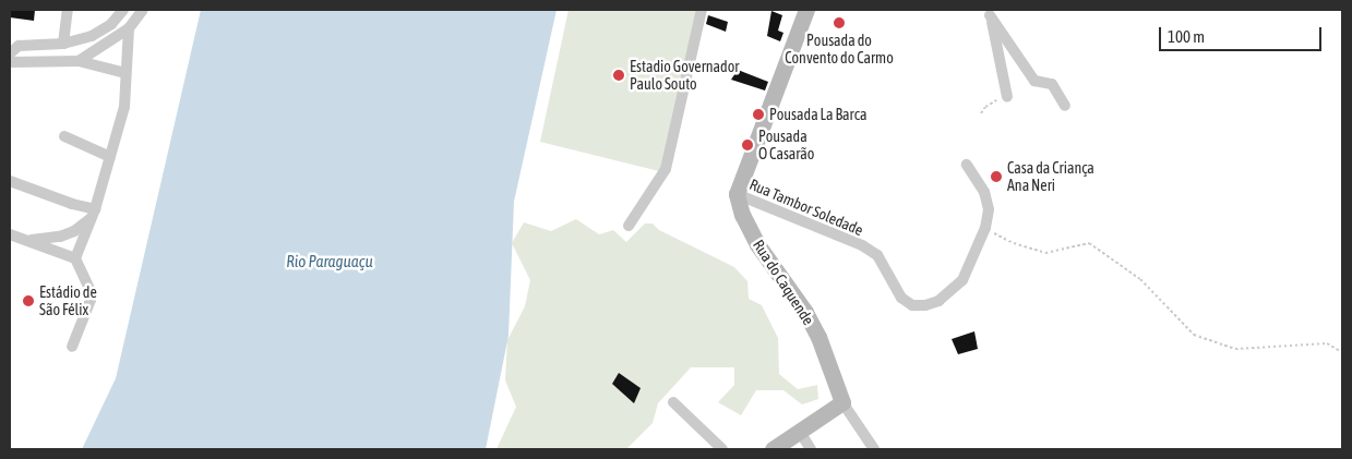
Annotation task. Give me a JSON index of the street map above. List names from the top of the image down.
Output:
{
  "streets": {
    "street": ["Rua Tambor Soledade", "Rua do Caquende"]
  },
  "crossings": [
    ["Rua Tambor Soledade", "Rua do Caquende"]
  ],
  "water": ["Rio Paraguaçu"],
  "places": [
    "Pousada do Convento do Carmo",
    "Estadio Governador Paulo Souto",
    "Pousada La Barca",
    "Pousada O Casarão",
    "Casa da Criança Ana Neri",
    "Estádio de São Félix"
  ],
  "scale_bar": "100 m"
}
